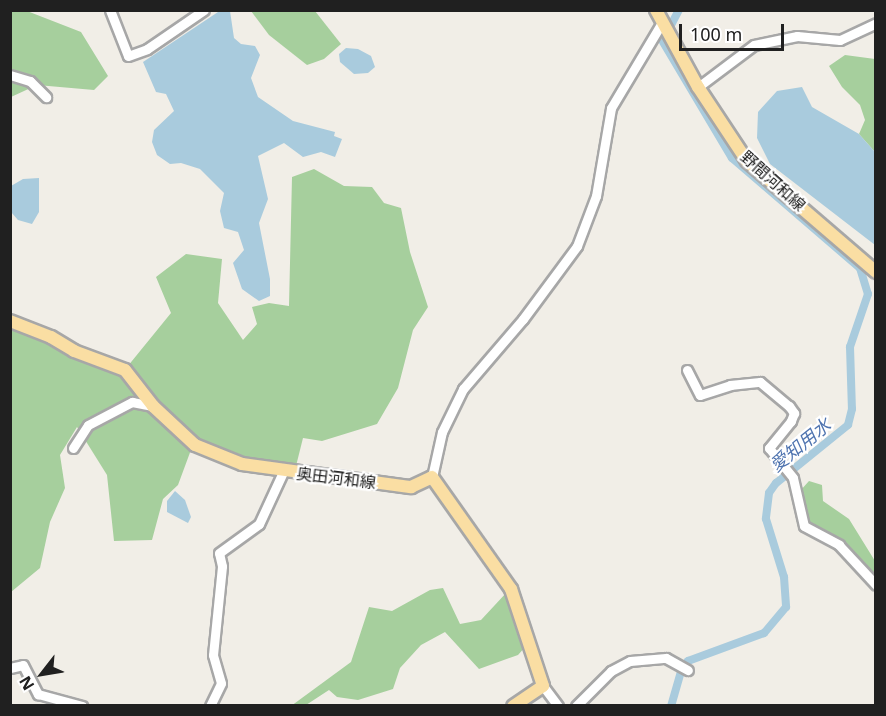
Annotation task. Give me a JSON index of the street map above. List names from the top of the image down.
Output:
{
  "streets": {
    "main road": ["野間河和線", "奥田河和線"]
  },
  "water": ["愛知用水"],
  "scale_bar": "100 m",
  "north": "bottom left"
}
